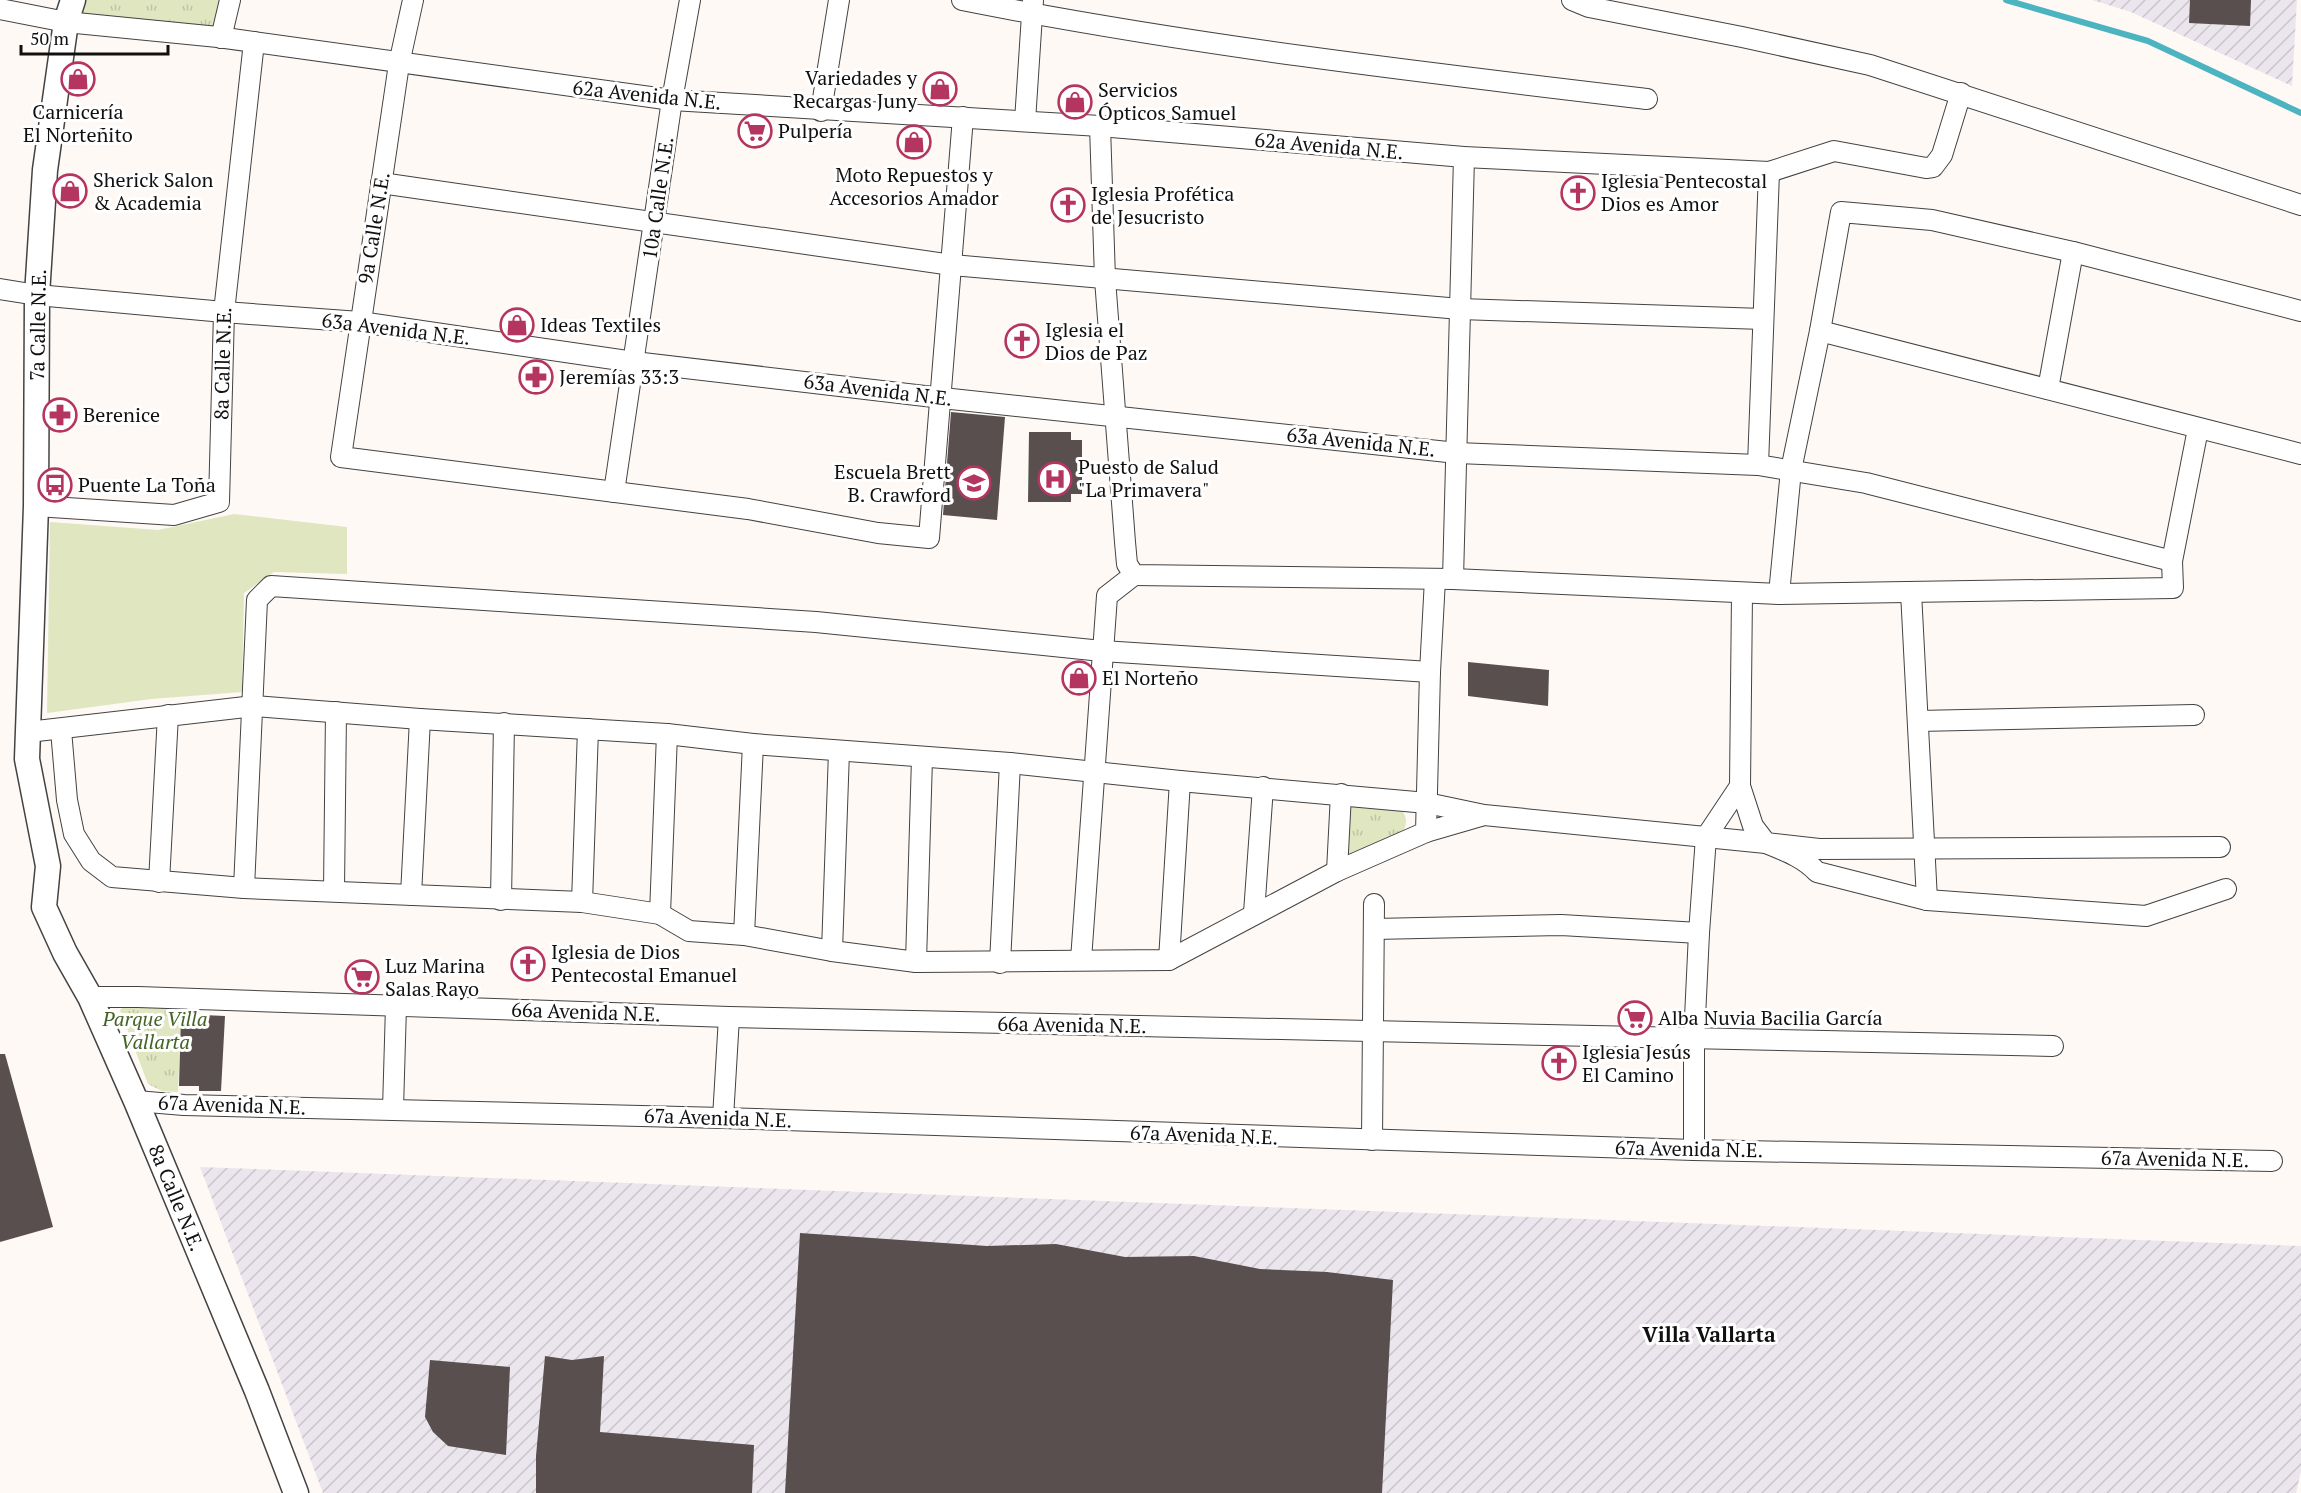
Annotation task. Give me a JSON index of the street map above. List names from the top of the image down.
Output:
{
  "streets": {
    "street": [
      "62a Avenida N.E.",
      "10a Calle N.E.",
      "9a Calle N.E.",
      "7a Calle N.E.",
      "63a Avenida N.E.",
      "8a Calle N.E.",
      "66a Avenida N.E.",
      "67a Avenida N.E."
    ]
  },
  "crossings": [
    ["62a Avenida N.E.", "10a Calle N.E."],
    ["62a Avenida N.E.", "9a Calle N.E."],
    ["62a Avenida N.E.", "7a Calle N.E."],
    ["62a Avenida N.E.", "8a Calle N.E."],
    ["10a Calle N.E.", "9a Calle N.E."],
    ["10a Calle N.E.", "63a Avenida N.E."],
    ["9a Calle N.E.", "63a Avenida N.E."],
    ["7a Calle N.E.", "63a Avenida N.E."],
    ["7a Calle N.E.", "8a Calle N.E."],
    ["63a Avenida N.E.", "8a Calle N.E."],
    ["8a Calle N.E.", "66a Avenida N.E."],
    ["8a Calle N.E.", "67a Avenida N.E."]
  ],
  "districts": ["Villa Vallarta"],
  "parks": ["Parque Villa Vallarta"],
  "places": {
    "shop": [
      "Carnicería El Norteñito",
      "Variedades y Recargas Juny",
      "Servicios Ópticos Samuel",
      "Moto Repuestos y Accesorios Amador",
      "Sherick Salon & Academia",
      "Ideas Textiles",
      "El Norteño"
    ],
    "supermarket": ["Pulpería", "Luz Marina Salas Rayo", "Alba Nuvia Bacilia García"],
    "church": [
      "Iglesia Pentecostal Dios es Amor",
      "Iglesia Profética de Jesucristo",
      "Iglesia el Dios de Paz",
      "Iglesia de Dios Pentecostal Emanuel",
      "Iglesia Jesús El Camino"
    ],
    "pharmacy": ["Jeremías 33:3", "Berenice"],
    "hospital": ["Puesto de Salud \"La Primavera\""],
    "school or university": ["Escuela Brett B. Crawford"],
    "bus stop": ["Puente La Toña"]
  },
  "scale_bar": "50 m"
}
